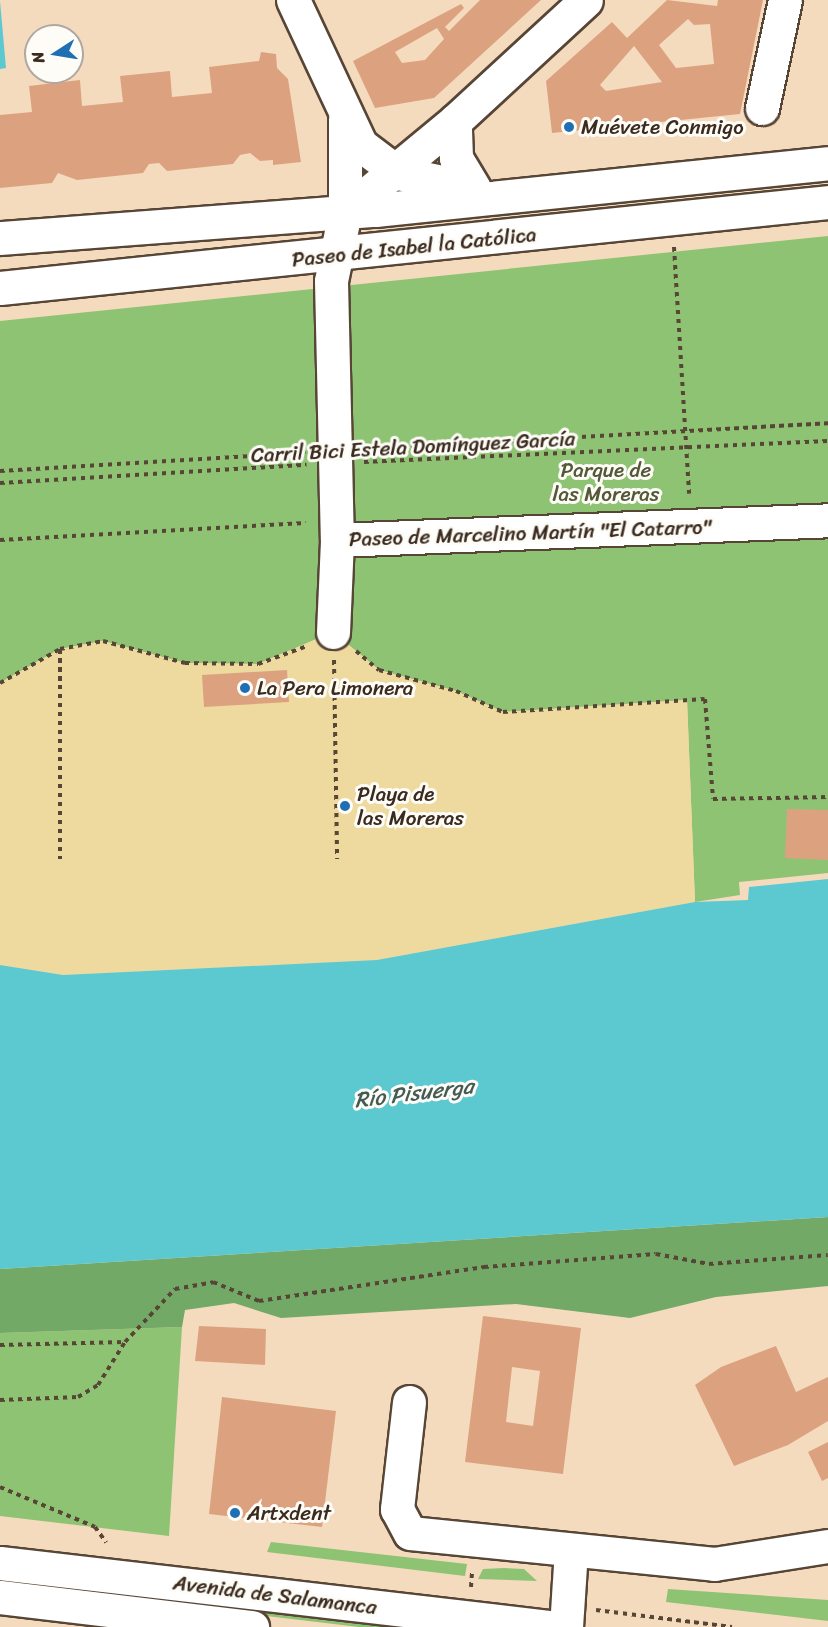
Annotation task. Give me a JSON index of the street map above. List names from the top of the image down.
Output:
{
  "streets": {
    "main road": ["Paseo de Isabel la Católica", "Paseo de Marcelino Martín \"El Catarro\"", "Avenida de Salamanca"],
    "path": ["Carril Bici Estela Domínguez García"]
  },
  "crossings": [
    ["Paseo de Isabel la Católica", "Paseo de Marcelino Martín \"El Catarro\""],
    ["Carril Bici Estela Domínguez García", "Paseo de Marcelino Martín \"El Catarro\""]
  ],
  "water": ["Río Pisuerga"],
  "parks": ["Parque de las Moreras"],
  "places": [
    "Muévete Conmigo",
    "La Pera Limonera",
    "Playa de las Moreras",
    "Artxdent"
  ],
  "north": "left"
}
